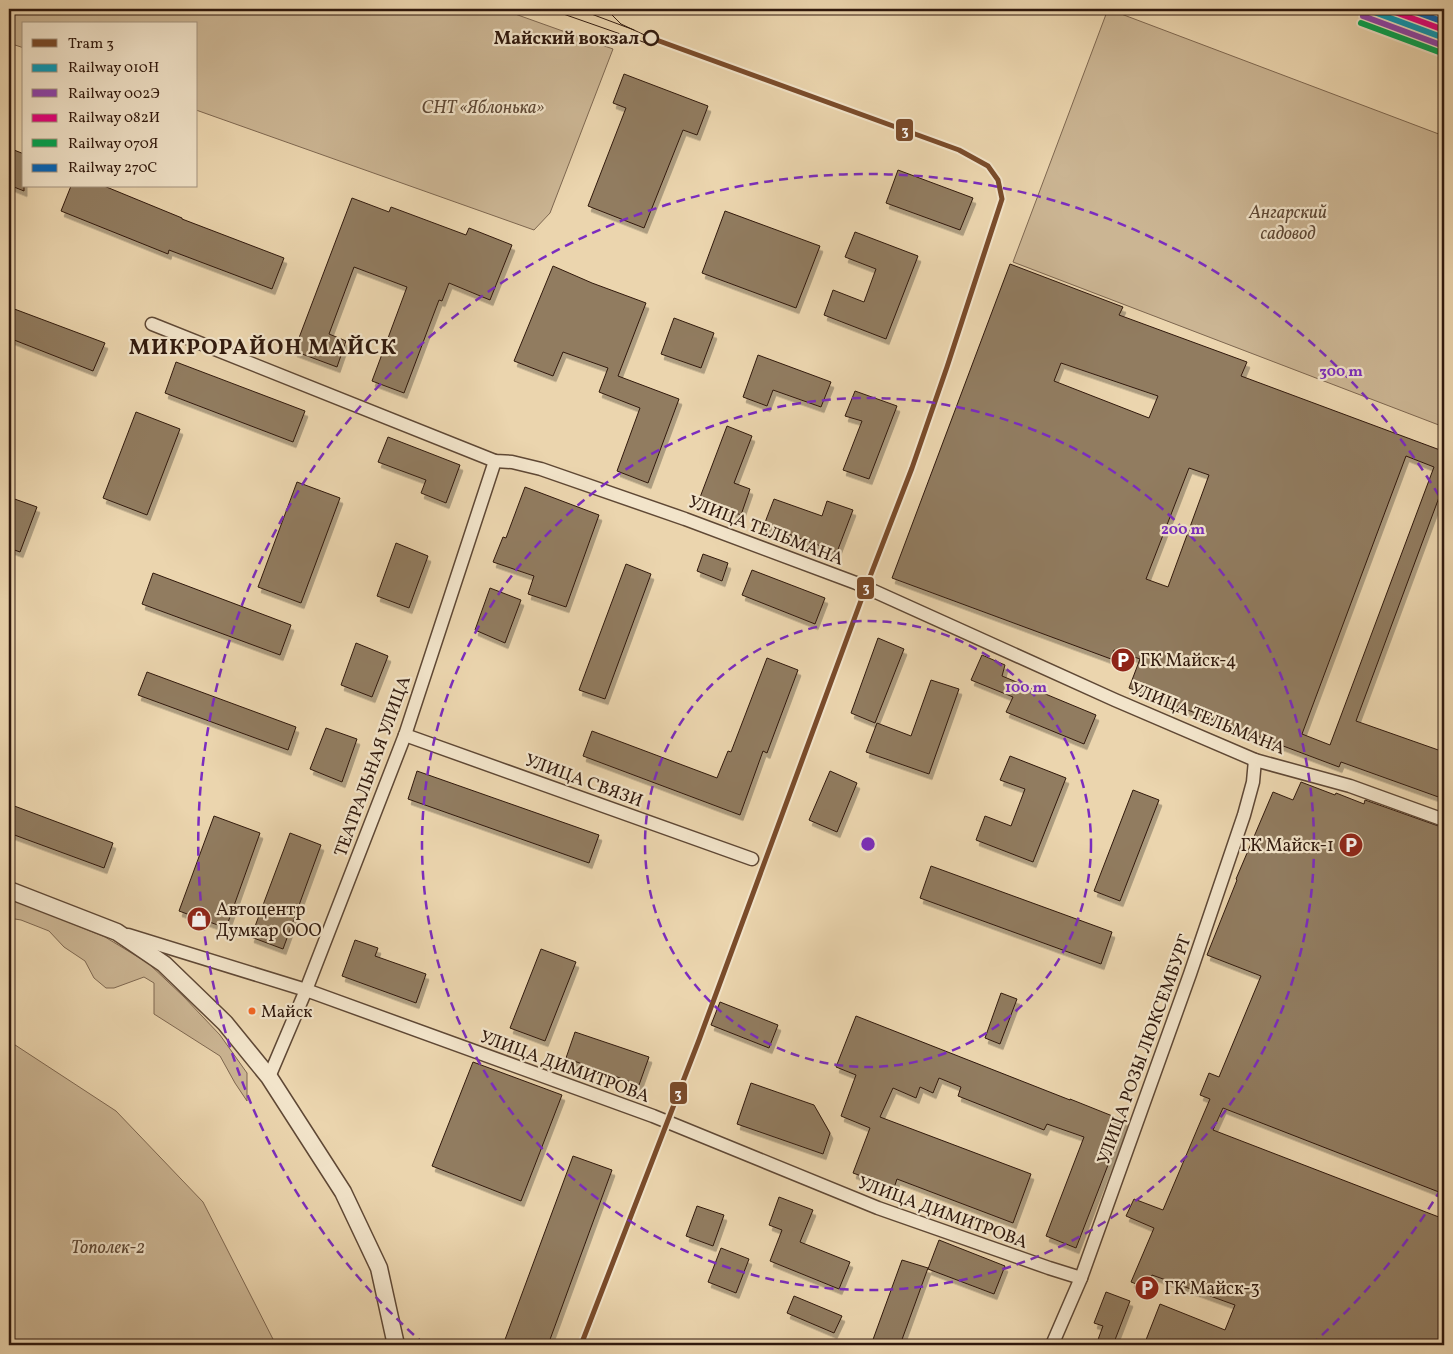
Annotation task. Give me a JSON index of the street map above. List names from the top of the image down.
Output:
{
  "streets": {
    "street": [
      "УЛИЦА ТЕЛЬМАНА",
      "ТЕАТРАЛЬНАЯ УЛИЦА",
      "УЛИЦА СВЯЗИ",
      "УЛИЦА РОЗЫ ЛЮКСЕМБУРГ",
      "УЛИЦА ДИМИТРОВА"
    ]
  },
  "crossings": [
    ["УЛИЦА ТЕЛЬМАНА", "ТЕАТРАЛЬНАЯ УЛИЦА"],
    ["УЛИЦА ТЕЛЬМАНА", "УЛИЦА РОЗЫ ЛЮКСЕМБУРГ"],
    ["ТЕАТРАЛЬНАЯ УЛИЦА", "УЛИЦА СВЯЗИ"],
    ["ТЕАТРАЛЬНАЯ УЛИЦА", "УЛИЦА ДИМИТРОВА"],
    ["УЛИЦА РОЗЫ ЛЮКСЕМБУРГ", "УЛИЦА ДИМИТРОВА"]
  ],
  "districts": ["МИКРОРАЙОН МАЙСК"],
  "parks": ["СНТ «Яблонька»", "Ангарский садовод", "Тополек-2"],
  "places": {
    "other": ["Майский вокзал", "Майск"],
    "parking": ["ГК Майск-4", "ГК Майск-1", "ГК Майск-3"],
    "shop": ["Автоцентр Думкар ООО"]
  },
  "lines": [
    "rail line 010Н",
    "rail line 082И",
    "rail line 270С",
    "rail line 002Э",
    "rail line 070Я",
    "tram line 3"
  ],
  "legend": [
    "Tram 3",
    "Railway 010Н",
    "Railway 002Э",
    "Railway 082И",
    "Railway 070Я",
    "Railway 270С"
  ],
  "rings": ["300 m", "200 m", "100 m"]
}
